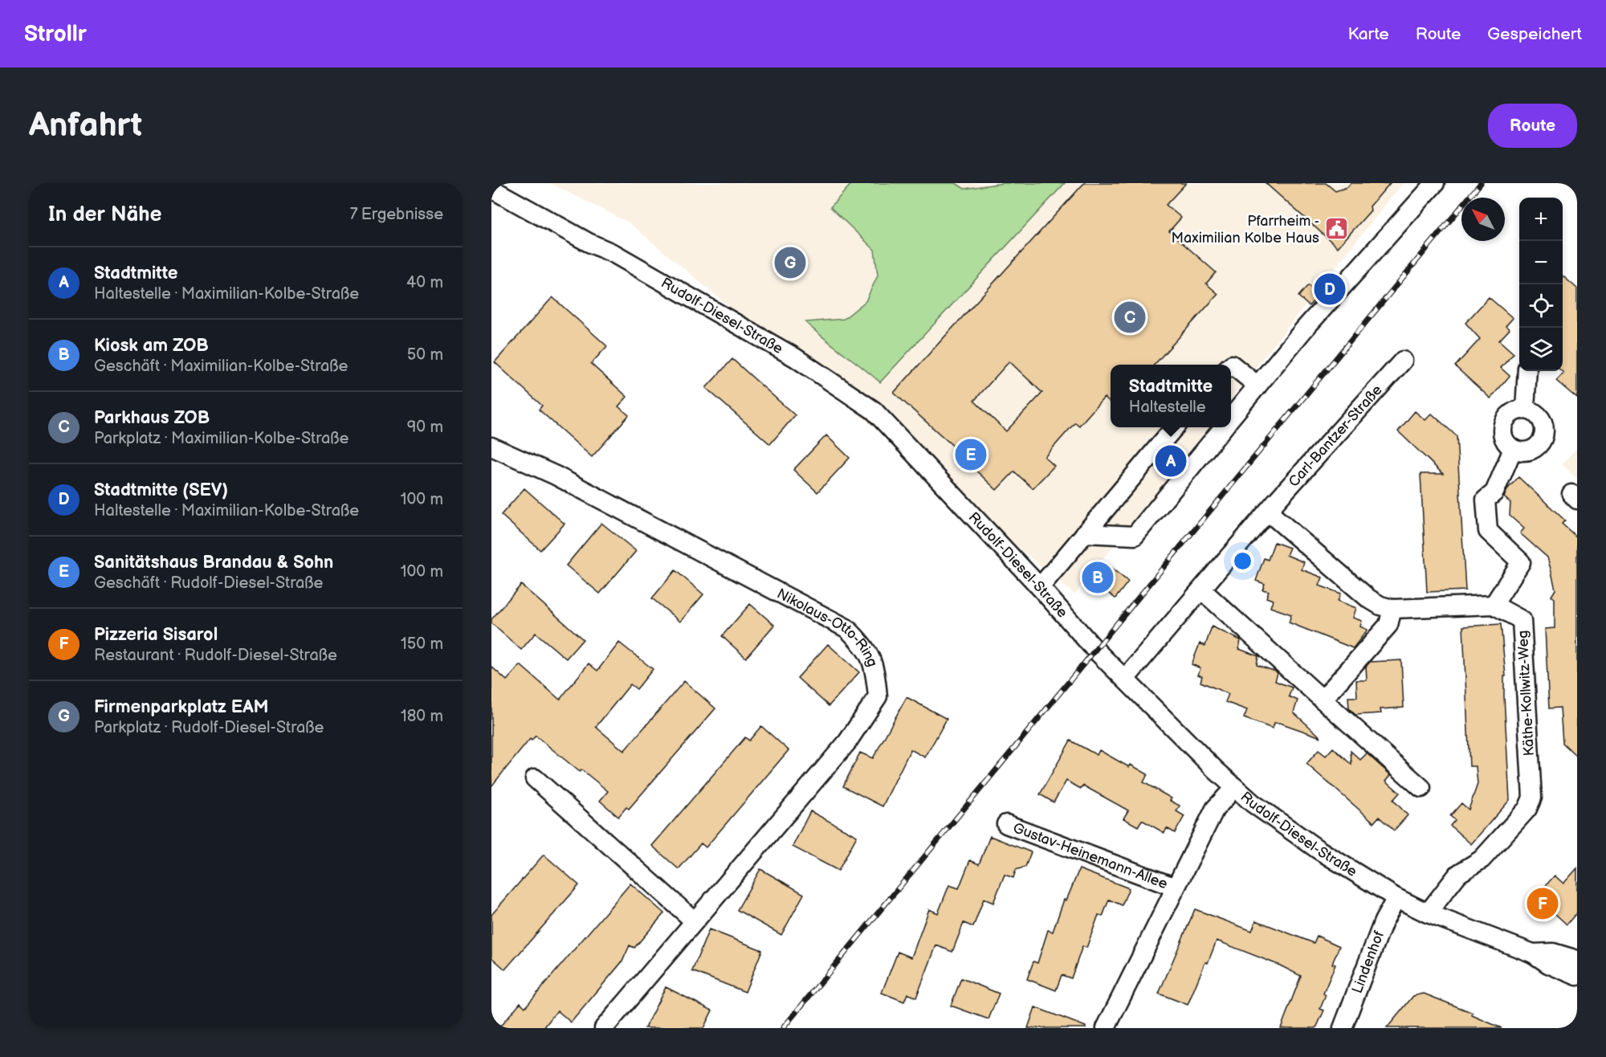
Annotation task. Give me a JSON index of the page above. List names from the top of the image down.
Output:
{
  "streets": {
    "street": [
      "Rudolf-Diesel-Straße",
      "Carl-Bantzer-Straße",
      "Nikolaus-Otto-Ring",
      "Käthe-Kollwitz-Weg",
      "Gustav-Heinemann-Allee",
      "Lindenhof"
    ]
  },
  "crossings": [
    ["Rudolf-Diesel-Straße", "Carl-Bantzer-Straße"],
    ["Rudolf-Diesel-Straße", "Käthe-Kollwitz-Weg"],
    ["Rudolf-Diesel-Straße", "Gustav-Heinemann-Allee"],
    ["Rudolf-Diesel-Straße", "Lindenhof"]
  ],
  "places": {
    "public building": ["Pfarrheim - Maximilian Kolbe Haus"]
  },
  "north": "top left",
  "page": {
    "header": "Strollr",
    "nav": ["Karte", "Route", "Gespeichert"],
    "buttons": "Route",
    "title": "Anfahrt",
    "heading": ["In der Nähe", "7 Ergebnisse"],
    "map_buttons": ["+", "−"],
    "pins": [
      "G",
      "D",
      "C",
      "E",
      "A",
      "B",
      "F"
    ],
    "list": [
      {
        "mark": "A",
        "name": "Stadtmitte",
        "note": "Haltestelle · Maximilian-Kolbe-Straße",
        "value": "40 m"
      },
      {
        "mark": "B",
        "name": "Kiosk am ZOB",
        "note": "Geschäft · Maximilian-Kolbe-Straße",
        "value": "50 m"
      },
      {
        "mark": "C",
        "name": "Parkhaus ZOB",
        "note": "Parkplatz · Maximilian-Kolbe-Straße",
        "value": "90 m"
      },
      {
        "mark": "D",
        "name": "Stadtmitte (SEV)",
        "note": "Haltestelle · Maximilian-Kolbe-Straße",
        "value": "100 m"
      },
      {
        "mark": "E",
        "name": "Sanitätshaus Brandau & Sohn",
        "note": "Geschäft · Rudolf-Diesel-Straße",
        "value": "100 m"
      },
      {
        "mark": "F",
        "name": "Pizzeria Sisarol",
        "note": "Restaurant · Rudolf-Diesel-Straße",
        "value": "150 m"
      },
      {
        "mark": "G",
        "name": "Firmenparkplatz EAM",
        "note": "Parkplatz · Rudolf-Diesel-Straße",
        "value": "180 m"
      }
    ],
    "popup": ["Stadtmitte", "Haltestelle"]
  }
}
